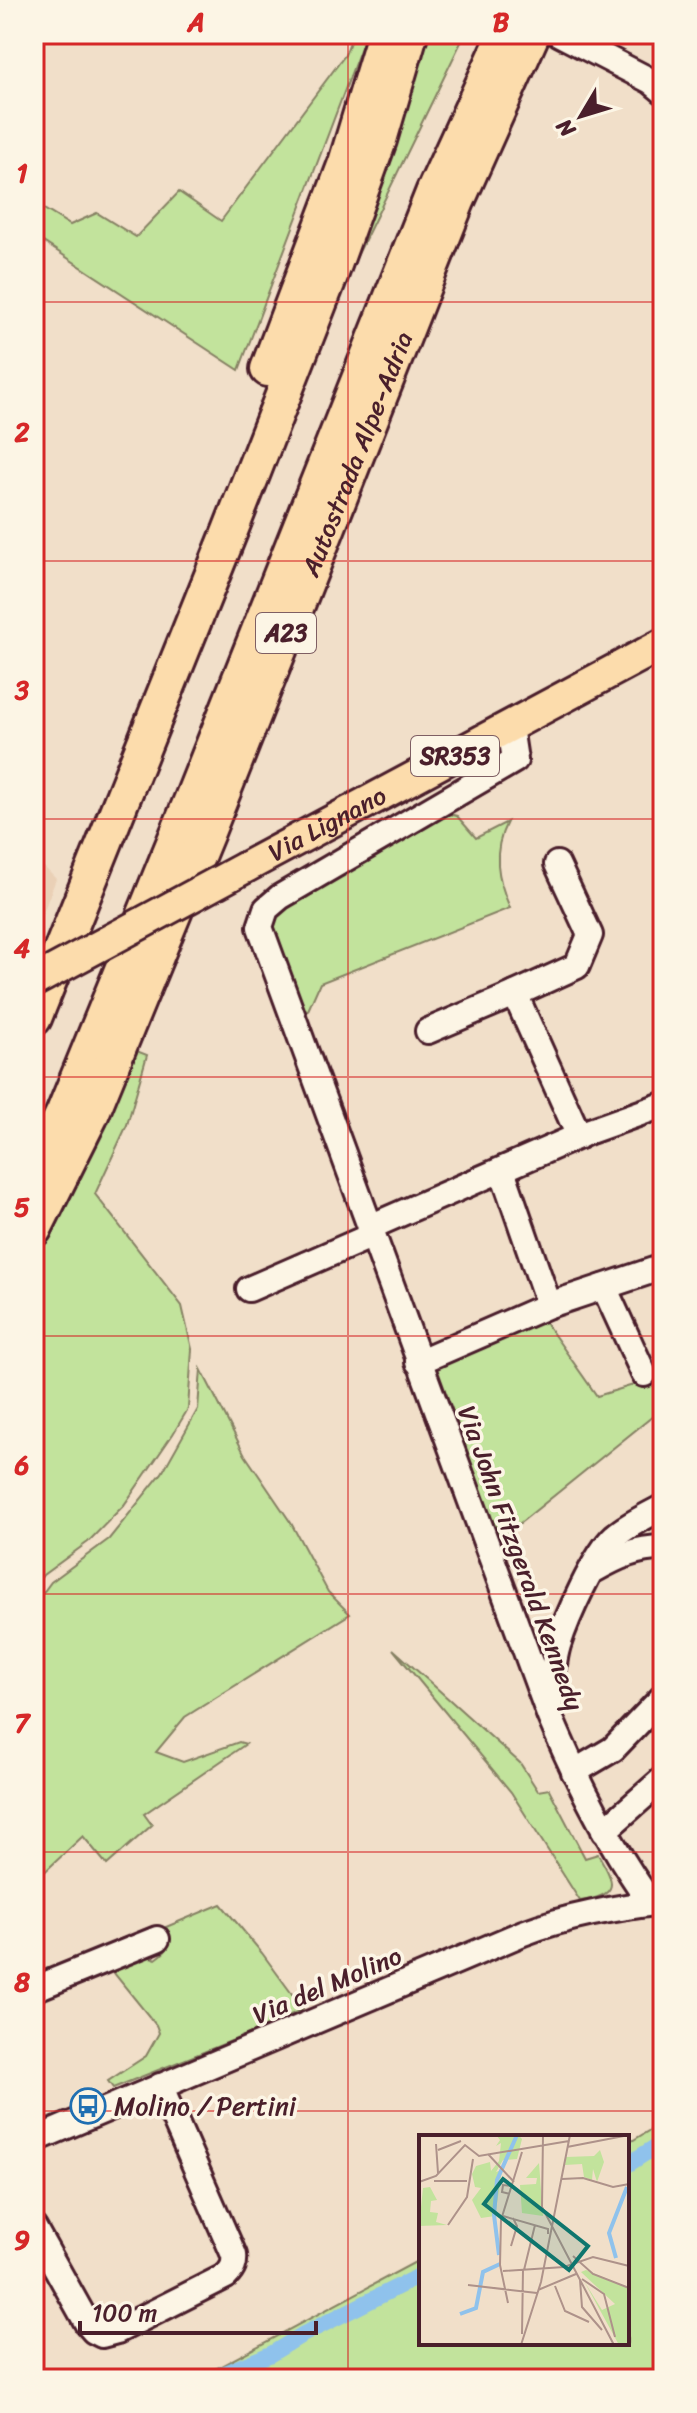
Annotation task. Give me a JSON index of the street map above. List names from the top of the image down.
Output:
{
  "streets": {
    "highway": ["Autostrada Alpe-Adria", "A23"],
    "main road": ["SR353", "Via Lignano"],
    "street": ["Via John Fitzgerald Kennedy", "Via del Molino"]
  },
  "crossings": [
    ["Via Lignano", "Via John Fitzgerald Kennedy"],
    ["Via John Fitzgerald Kennedy", "Via del Molino"]
  ],
  "places": {
    "bus stop": ["Molino / Pertini"]
  },
  "scale_bar": "100 m",
  "north": "bottom left",
  "grid": {
    "columns": ["A", "B"],
    "rows": [
      "1",
      "2",
      "3",
      "4",
      "5",
      "6",
      "7",
      "8",
      "9"
    ]
  }
}
